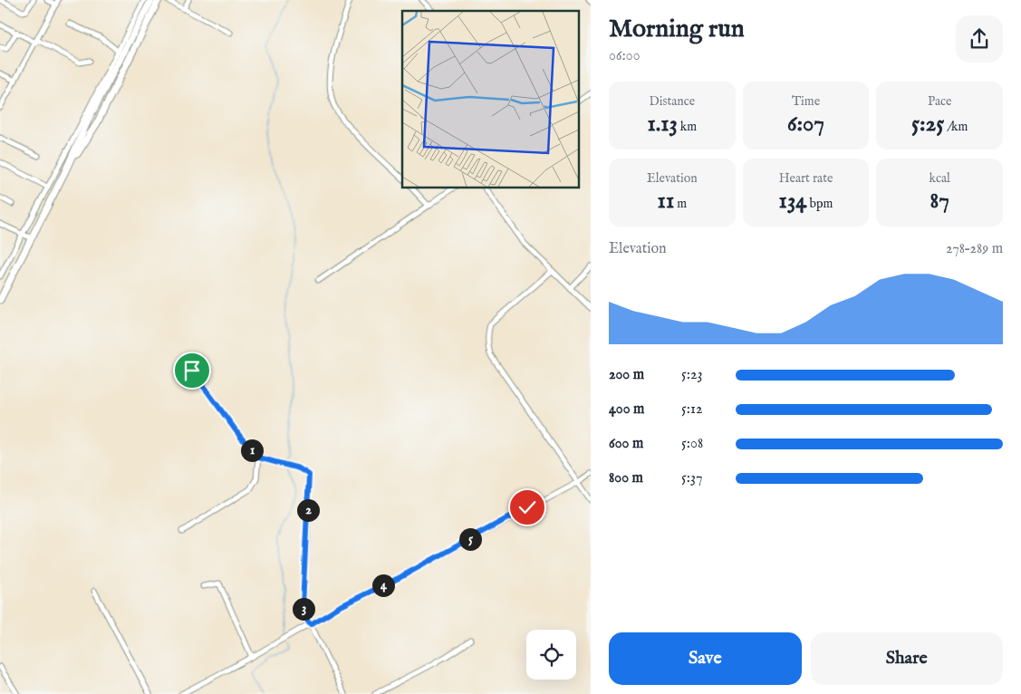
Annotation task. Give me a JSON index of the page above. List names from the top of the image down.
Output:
{
  "page": {
    "heading": ["Morning run", "06:00"],
    "stats": [
      ["Distance", "1.13 km"],
      ["Time", "6:07"],
      ["Pace", "5:25 /km"],
      ["Elevation", "11 m"],
      ["Heart rate", "134 bpm"],
      ["kcal", "87"]
    ],
    "chart": ["Elevation", "278–289 m"],
    "list": [
      {
        "name": "200 m",
        "note": "5:23"
      },
      {
        "name": "400 m",
        "note": "5:12"
      },
      {
        "name": "600 m",
        "note": "5:08"
      },
      {
        "name": "800 m",
        "note": "5:37"
      }
    ],
    "pins": [
      "1",
      "2",
      "5",
      "4",
      "3"
    ],
    "buttons": ["Save", "Share"]
  }
}
